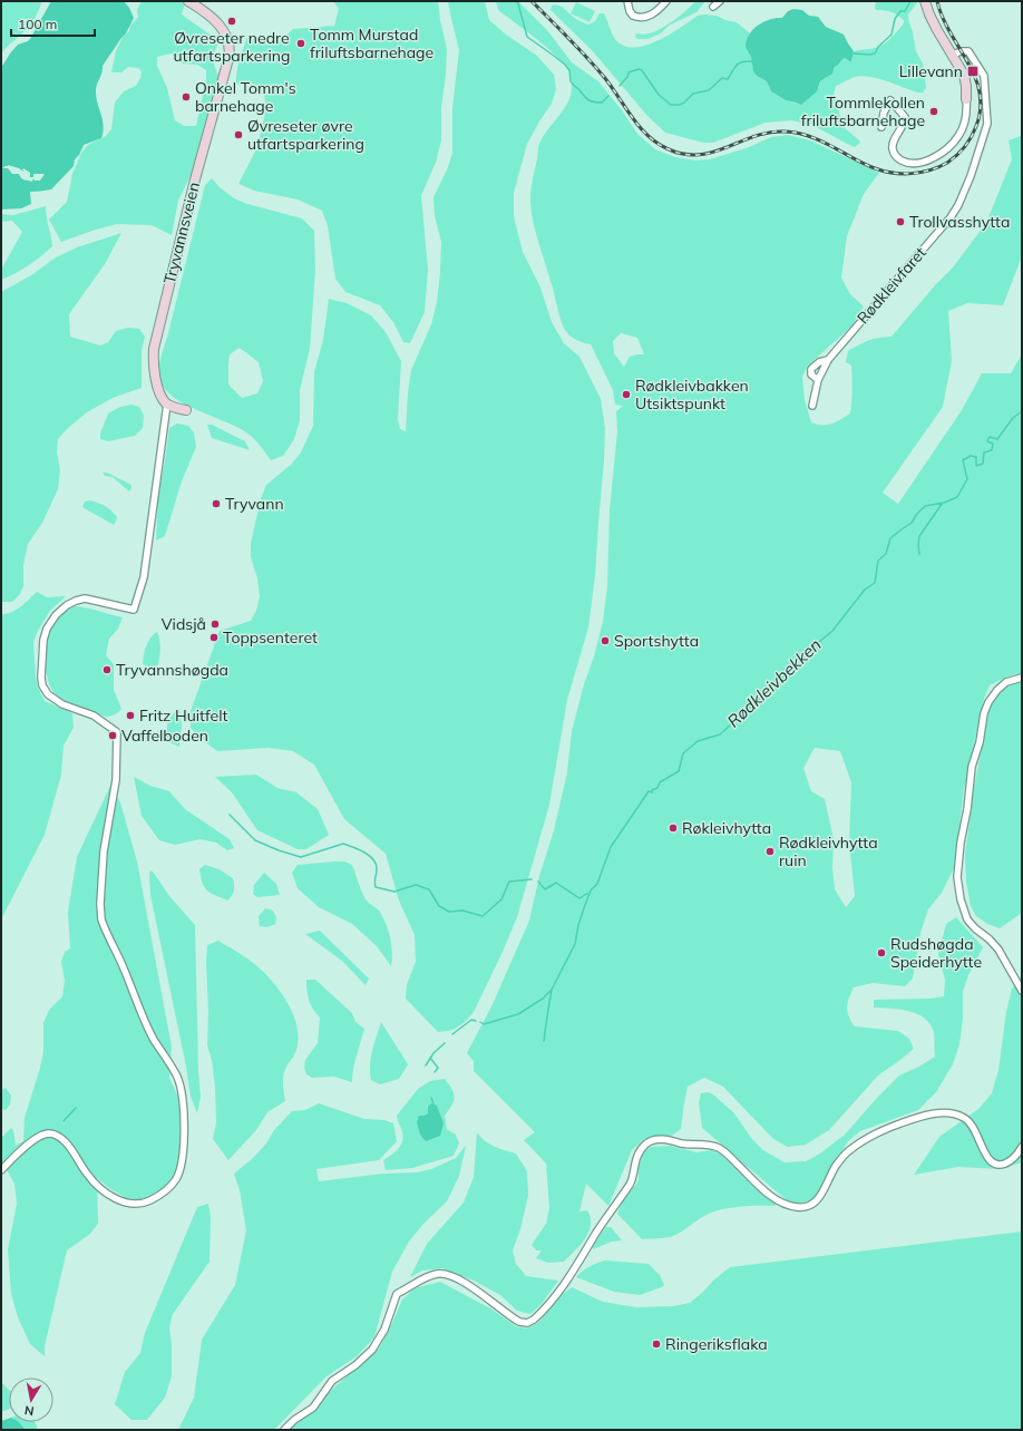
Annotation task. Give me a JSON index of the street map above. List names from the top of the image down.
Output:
{
  "streets": {
    "street": ["Tryvannsveien", "Rødkleivfaret"]
  },
  "water": ["Rødkleivbekken"],
  "places": {
    "other": [
      "Øvreseter nedre utfartsparkering",
      "Tomm Murstad friluftsbarnehage",
      "Onkel Tomm's barnehage",
      "Tommlekollen friluftsbarnehage",
      "Øvreseter øvre utfartsparkering",
      "Trollvasshytta",
      "Rødkleivbakken Utsiktspunkt",
      "Tryvann",
      "Vidsjå",
      "Toppsenteret",
      "Sportshytta",
      "Tryvannshøgda",
      "Fritz Huitfelt",
      "Vaffelboden",
      "Røkleivhytta",
      "Rødkleivhytta ruin",
      "Rudshøgda Speiderhytte",
      "Ringeriksflaka"
    ],
    "transit": ["Lillevann"]
  },
  "scale_bar": "100 m",
  "north": "bottom"
}
